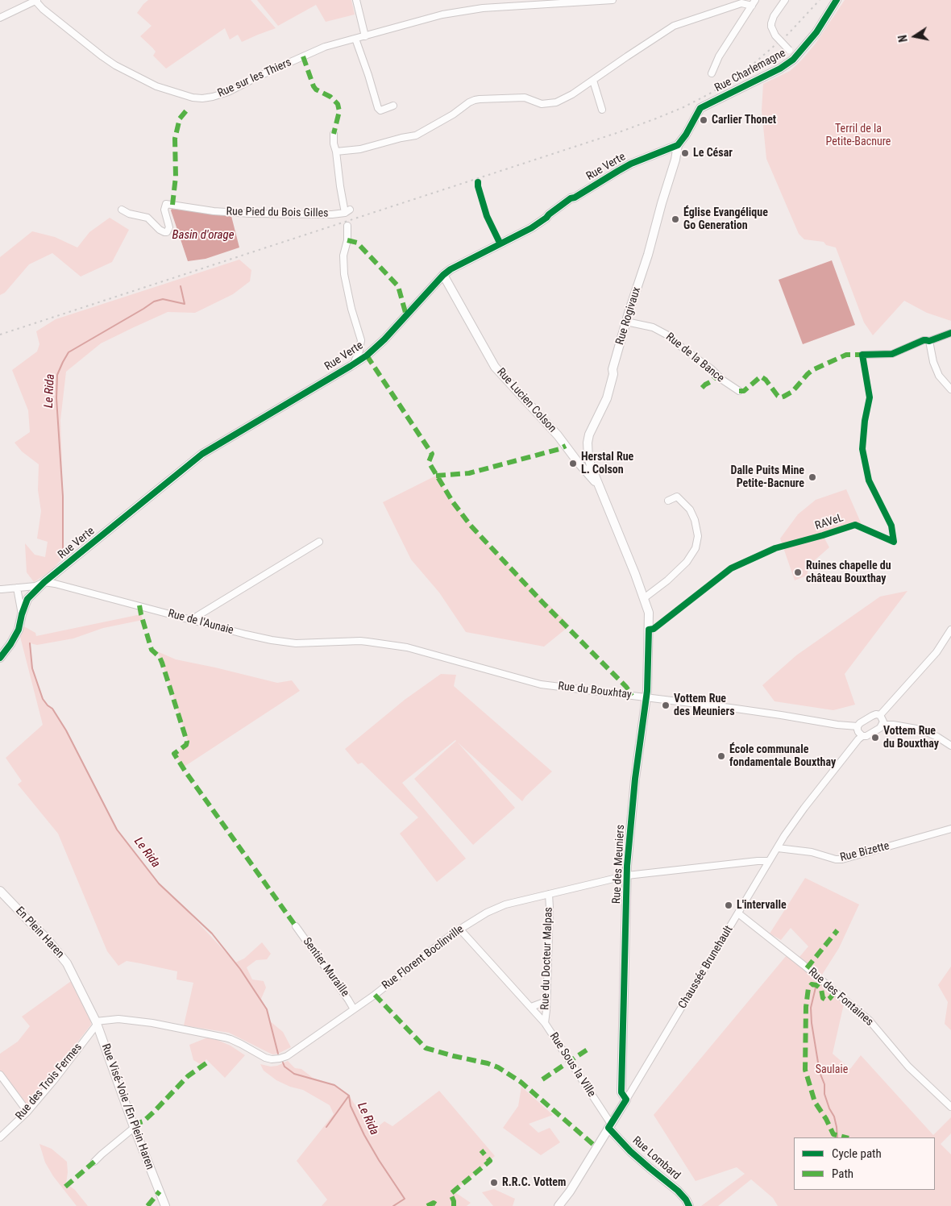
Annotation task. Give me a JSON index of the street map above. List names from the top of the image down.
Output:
{
  "streets": {
    "street": [
      "Rue Charlemagne",
      "Rue sur les Thiers",
      "Rue Verte",
      "Rue Pied du Bois Gilles",
      "Rue Rogivaux",
      "Rue de la Bance",
      "Rue Lucien Colson",
      "Rue de l'Aunaie",
      "Rue du Bouxhtay",
      "Rue Bizette",
      "Rue des Meuniers",
      "En Plein Haren",
      "Rue Florent Boclinville",
      "Rue du Docteur Malpas",
      "Sentier Muraille",
      "Chaussée Brunehault",
      "Rue des Fontaines",
      "Rue Sous la Ville",
      "Rue des Trois Fermes",
      "Rue Visé-Voie /En Plein Haren",
      "Rue Lombard"
    ],
    "cycle path": ["RAVeL"]
  },
  "crossings": [
    ["Rue Charlemagne", "Rue Verte"],
    ["Rue Charlemagne", "Rue Rogivaux"],
    ["Rue Verte", "Rue Rogivaux"],
    ["Rue Verte", "Rue Lucien Colson"],
    ["Rue Verte", "Rue de l'Aunaie"],
    ["Rue Rogivaux", "Rue de la Bance"],
    ["Rue Rogivaux", "Rue des Meuniers"],
    ["Rue de l'Aunaie", "Rue du Bouxhtay"],
    ["Rue du Bouxhtay", "Rue des Meuniers"],
    ["Rue Bizette", "Chaussée Brunehault"],
    ["Rue des Meuniers", "Rue Florent Boclinville"],
    ["Rue des Meuniers", "Chaussée Brunehault"],
    ["En Plein Haren", "Rue Florent Boclinville"],
    ["En Plein Haren", "Rue des Trois Fermes"],
    ["En Plein Haren", "Rue Visé-Voie /En Plein Haren"],
    ["Rue Florent Boclinville", "Rue du Docteur Malpas"],
    ["Rue Florent Boclinville", "Sentier Muraille"],
    ["Rue Florent Boclinville", "Chaussée Brunehault"],
    ["Rue Florent Boclinville", "Rue Sous la Ville"],
    ["Rue Florent Boclinville", "Rue des Trois Fermes"],
    ["Rue Florent Boclinville", "Rue Visé-Voie /En Plein Haren"],
    ["Rue du Docteur Malpas", "Rue Sous la Ville"],
    ["Chaussée Brunehault", "Rue des Fontaines"],
    ["Chaussée Brunehault", "Rue Sous la Ville"],
    ["Chaussée Brunehault", "Rue Lombard"],
    ["Rue Sous la Ville", "Rue Lombard"],
    ["Rue des Trois Fermes", "Rue Visé-Voie /En Plein Haren"]
  ],
  "water": ["Basin d'orage", "Le Rida"],
  "parks": ["Terril de la Petite-Bacnure", "Saulaie"],
  "places": [
    "Carlier Thonet",
    "Le César",
    "Église Evangélique Go Generation",
    "Herstal Rue L. Colson",
    "Dalle Puits Mine Petite-Bacnure",
    "Ruines chapelle du château Bouxthay",
    "Vottem Rue des Meuniers",
    "Vottem Rue du Bouxthay",
    "École communale fondamentale Bouxthay",
    "L'intervalle",
    "R.R.C. Vottem"
  ],
  "legend": ["Cycle path", "Path"],
  "north": "left"
}
